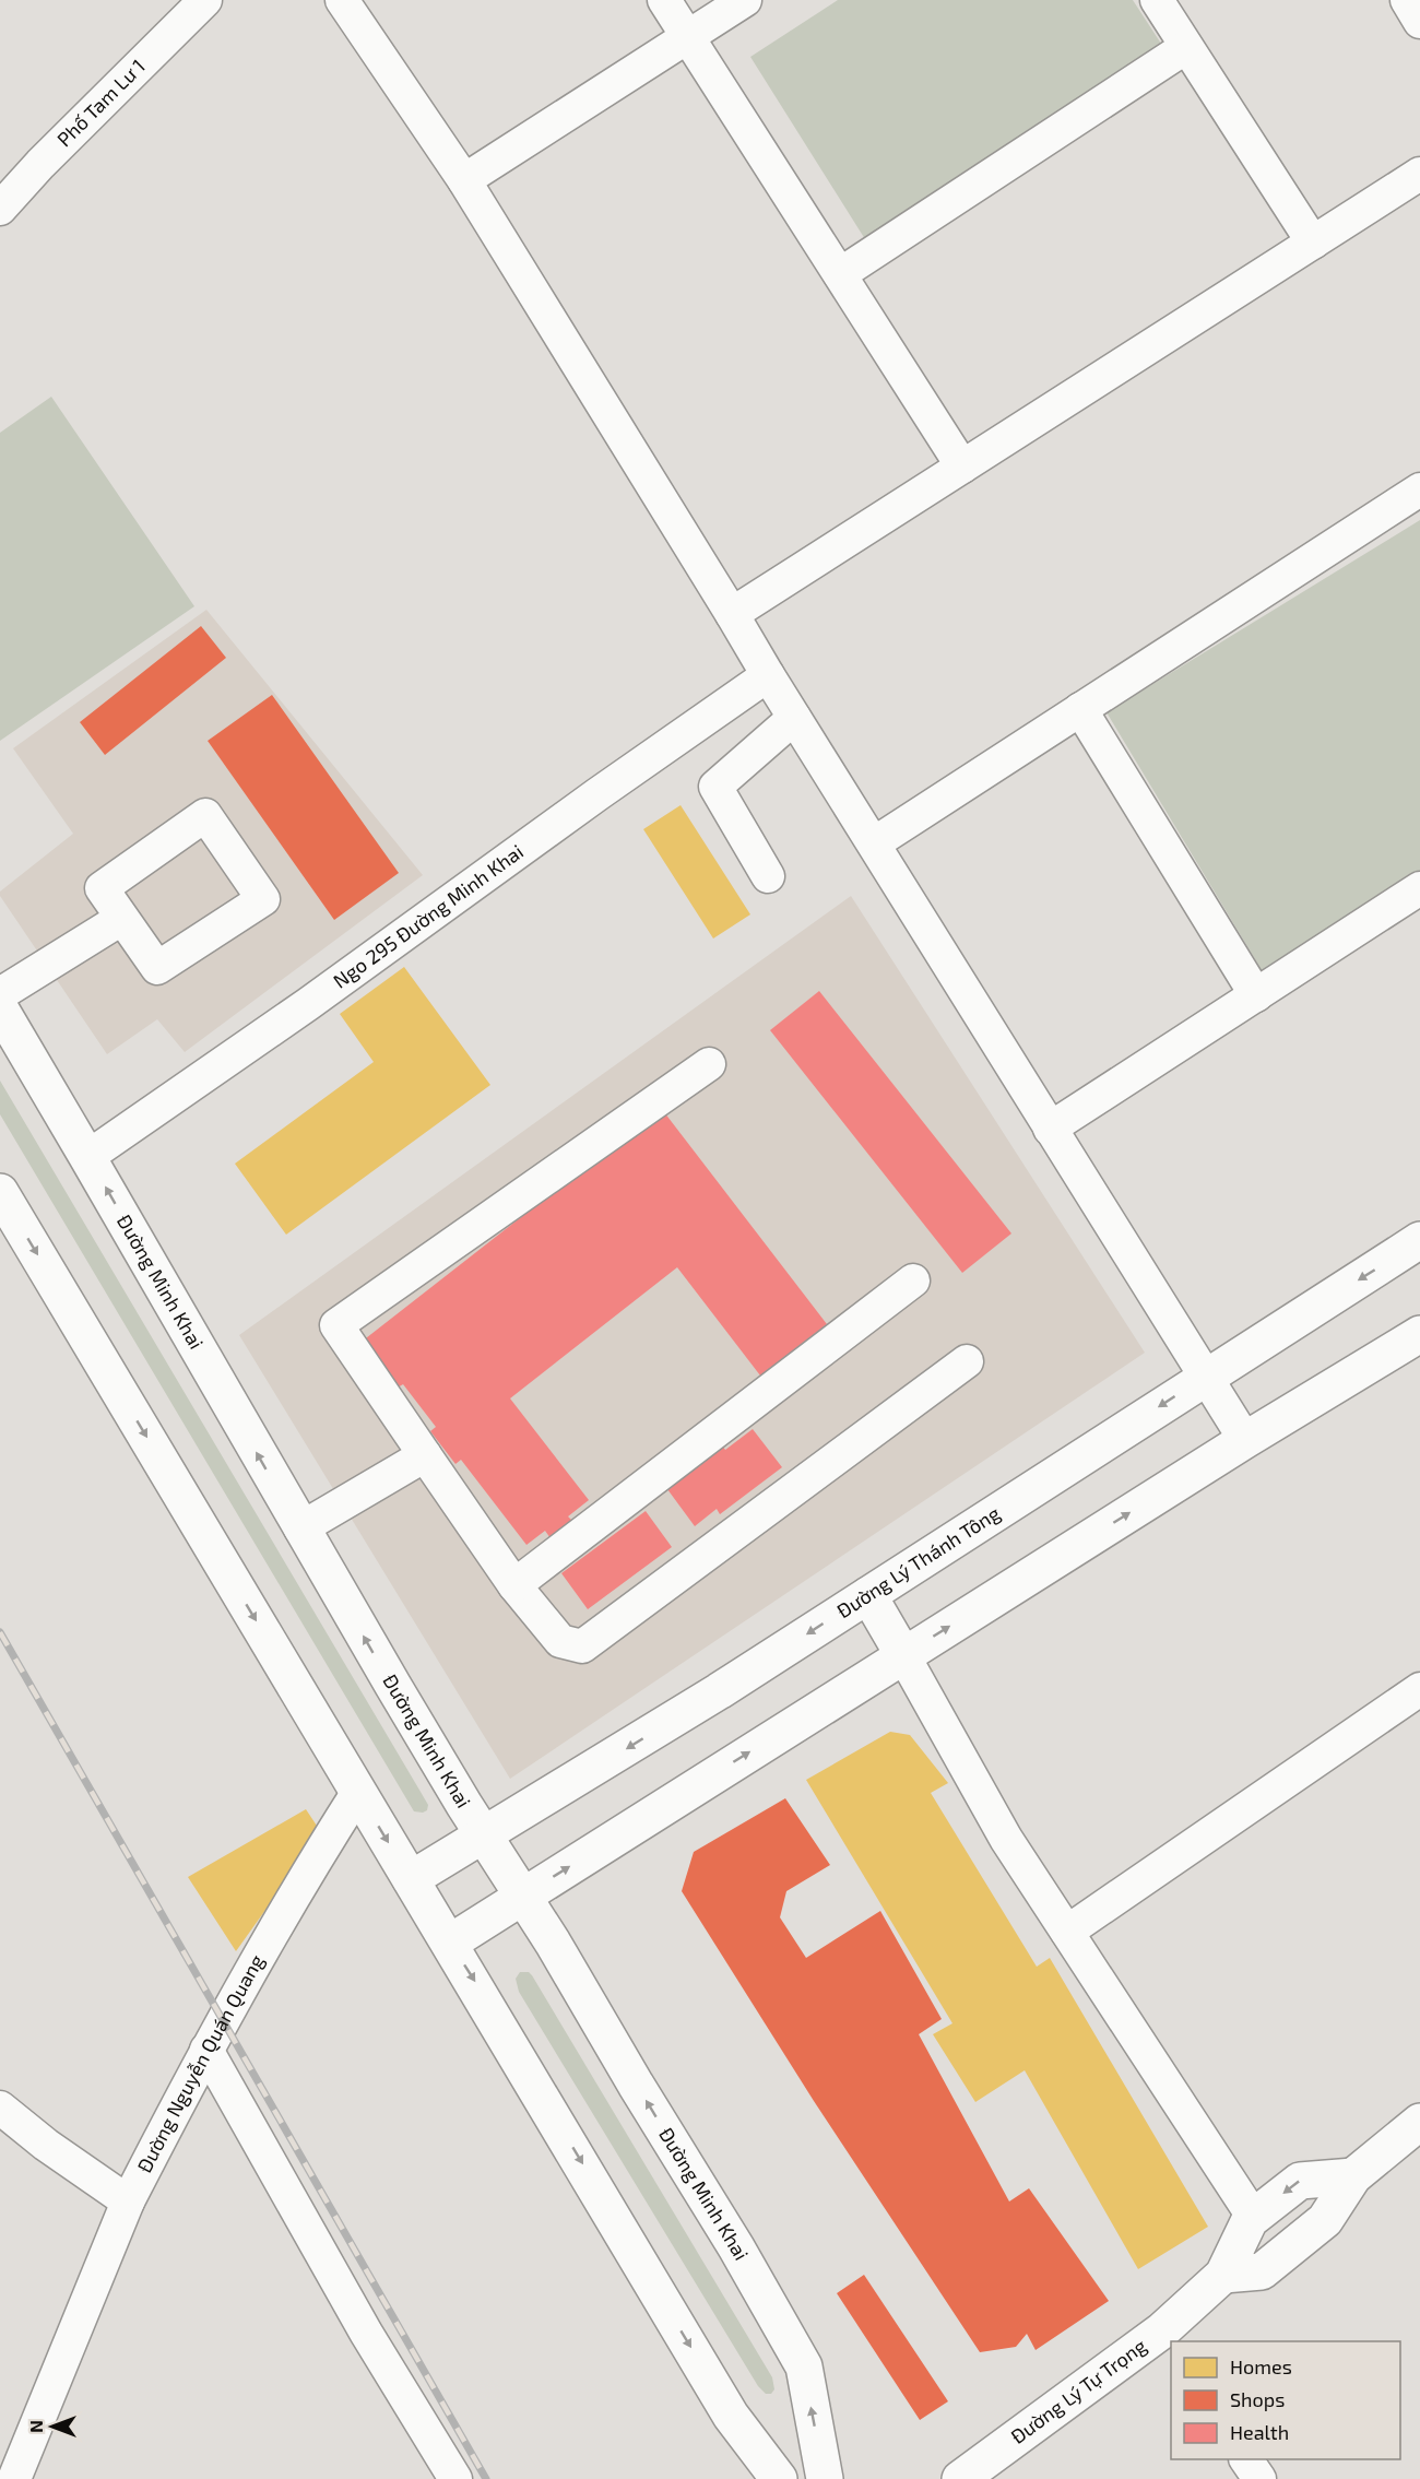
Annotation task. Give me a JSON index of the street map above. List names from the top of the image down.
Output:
{
  "streets": {
    "main road": ["Đường Minh Khai", "Đường Lý Thánh Tông", "Đường Lý Tự Trọng"],
    "street": ["Phố Tam Lư 1", "Ngo 295 Đường Minh Khai", "Đường Nguyễn Quán Quang"]
  },
  "crossings": [
    ["Ngo 295 Đường Minh Khai", "Đường Minh Khai"],
    ["Đường Minh Khai", "Đường Lý Thánh Tông"]
  ],
  "legend": ["Homes", "Shops", "Health"],
  "north": "left"
}
